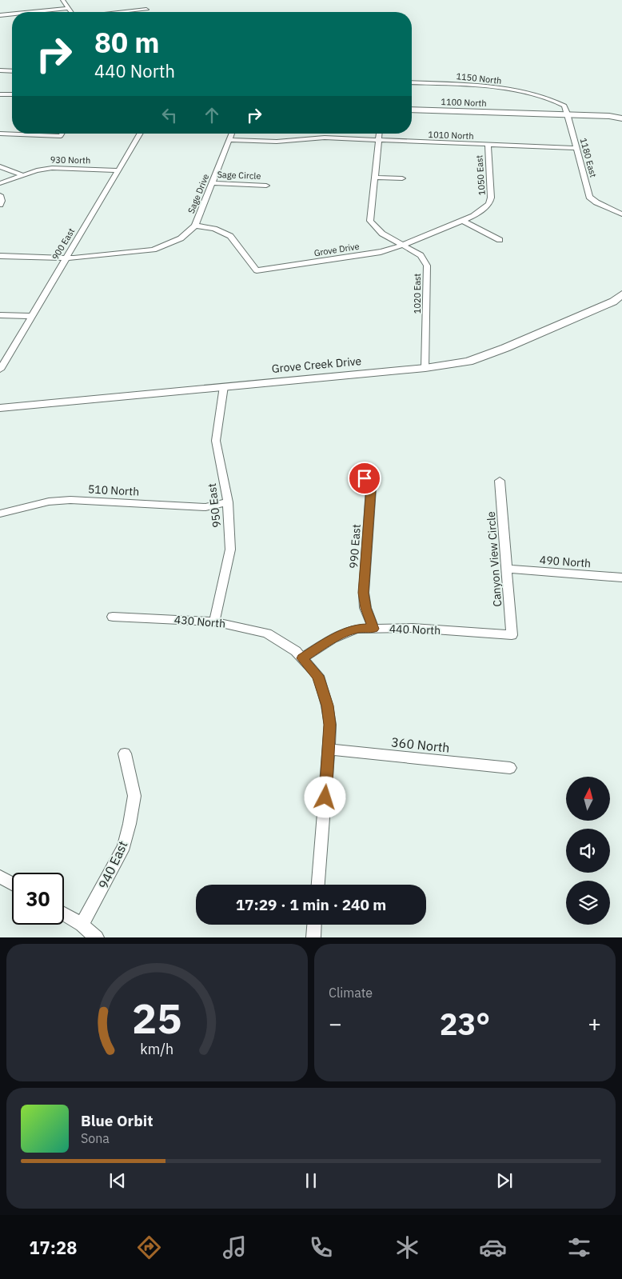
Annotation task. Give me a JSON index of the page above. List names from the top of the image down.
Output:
{
  "streets": {
    "street": [
      "1150 North",
      "1100 North",
      "1010 North",
      "1180 East",
      "930 North",
      "Sage Circle",
      "1050 East",
      "Sage Drive",
      "900 East",
      "Grove Drive",
      "1020 East",
      "Grove Creek Drive",
      "510 North",
      "950 East",
      "990 East",
      "Canyon View Circle",
      "490 North",
      "430 North",
      "440 North",
      "360 North",
      "940 East"
    ]
  },
  "crossings": [
    ["1150 North", "1100 North"],
    ["1150 North", "1180 East"],
    ["1100 North", "1180 East"],
    ["1010 North", "1180 East"],
    ["1010 North", "1050 East"],
    ["1010 North", "Sage Drive"],
    ["1010 North", "1020 East"],
    ["930 North", "900 East"],
    ["Sage Circle", "Sage Drive"],
    ["1050 East", "Grove Drive"],
    ["Sage Drive", "900 East"],
    ["Sage Drive", "Grove Drive"],
    ["Grove Drive", "1020 East"],
    ["1020 East", "Grove Creek Drive"],
    ["Grove Creek Drive", "950 East"],
    ["510 North", "950 East"],
    ["950 East", "430 North"],
    ["990 East", "440 North"],
    ["Canyon View Circle", "490 North"],
    ["Canyon View Circle", "440 North"],
    ["430 North", "440 North"],
    ["430 North", "360 North"]
  ],
  "north": "top",
  "page": {
    "turn": ["80 m", "440 North"],
    "limit": "30",
    "trip": "17:29 · 1 min · 240 m",
    "tile": "Climate",
    "heat": ["−", "23°", "+"],
    "song": ["Blue Orbit", "Sona"],
    "tabs": "17:28",
    "gauge": ["25", "km/h"]
  }
}
